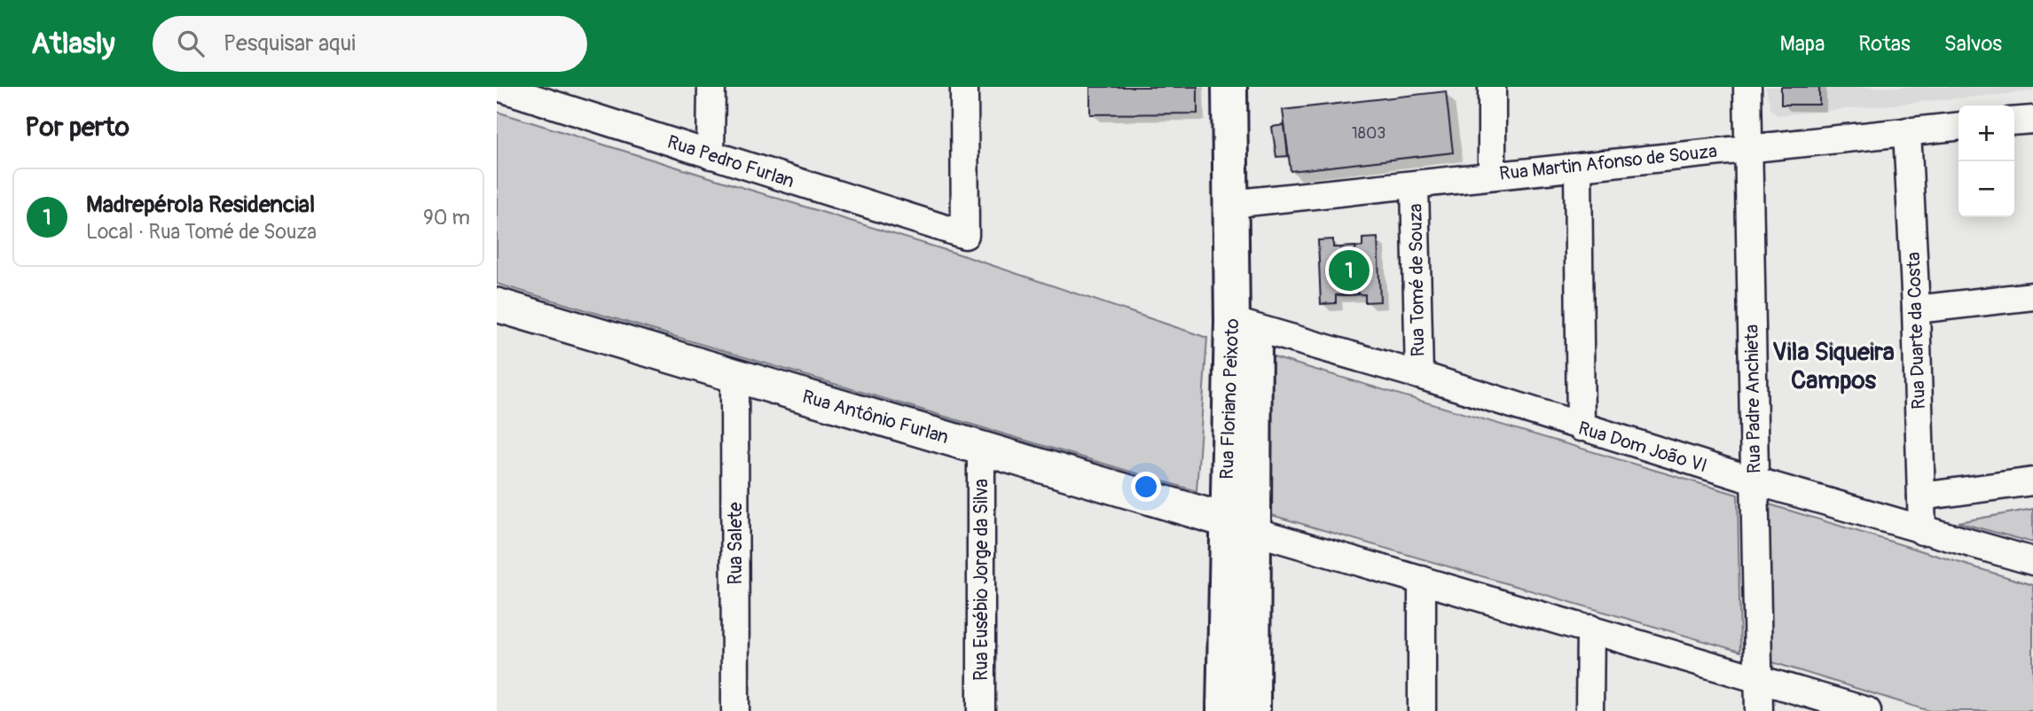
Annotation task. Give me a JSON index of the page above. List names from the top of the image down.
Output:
{
  "streets": {
    "main road": ["Rua Floriano Peixoto"],
    "street": [
      "Rua Pedro Furlan",
      "Rua Martin Afonso de Souza",
      "Rua Tomé de Souza",
      "Rua Duarte da Costa",
      "Rua Padre Anchieta",
      "Rua Antônio Furlan",
      "Rua Dom João VI",
      "Rua Salete",
      "Rua Eusébio Jorge da Silva"
    ]
  },
  "crossings": [
    ["Rua Martin Afonso de Souza", "Rua Tomé de Souza"],
    ["Rua Martin Afonso de Souza", "Rua Duarte da Costa"],
    ["Rua Martin Afonso de Souza", "Rua Floriano Peixoto"],
    ["Rua Martin Afonso de Souza", "Rua Padre Anchieta"],
    ["Rua Tomé de Souza", "Rua Dom João VI"],
    ["Rua Duarte da Costa", "Rua Dom João VI"],
    ["Rua Floriano Peixoto", "Rua Antônio Furlan"],
    ["Rua Floriano Peixoto", "Rua Dom João VI"],
    ["Rua Padre Anchieta", "Rua Dom João VI"],
    ["Rua Antônio Furlan", "Rua Salete"],
    ["Rua Antônio Furlan", "Rua Eusébio Jorge da Silva"]
  ],
  "districts": ["Vila Siqueira Campos"],
  "house_numbers": ["1803"],
  "page": {
    "header": "Atlasly",
    "search": "Pesquisar aqui",
    "nav": ["Mapa", "Rotas", "Salvos"],
    "heading": "Por perto",
    "map_buttons": ["+", "−"],
    "list": [
      {
        "mark": "1",
        "name": "Madrepérola Residencial",
        "note": "Local · Rua Tomé de Souza",
        "value": "90 m"
      }
    ],
    "pins": "1"
  }
}
